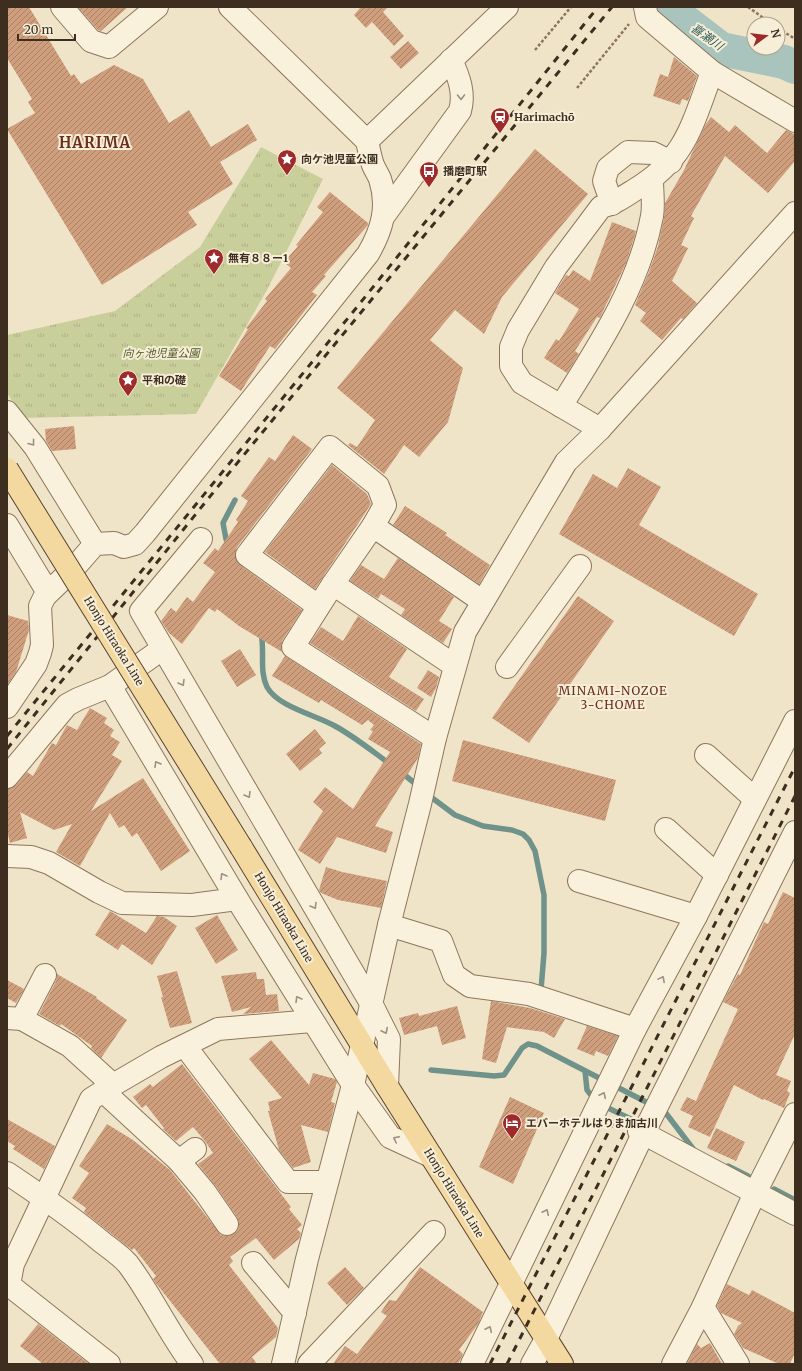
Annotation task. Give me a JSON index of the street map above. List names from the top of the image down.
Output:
{
  "streets": {
    "main road": ["Honjo Hiraoka Line"]
  },
  "districts": ["HARIMA", "MINAMI-NOZOE 3-CHOME"],
  "water": ["喜瀬川"],
  "parks": ["向ヶ池児童公園"],
  "places": {
    "station": ["Harimachō"],
    "place": ["向ケ池児童公園", "無有８８ー1", "平和の礎"],
    "bus stop": ["播磨町駅"],
    "hotel": ["エバーホテルはりま加古川"]
  },
  "scale_bar": "20 m",
  "north": "right"
}
